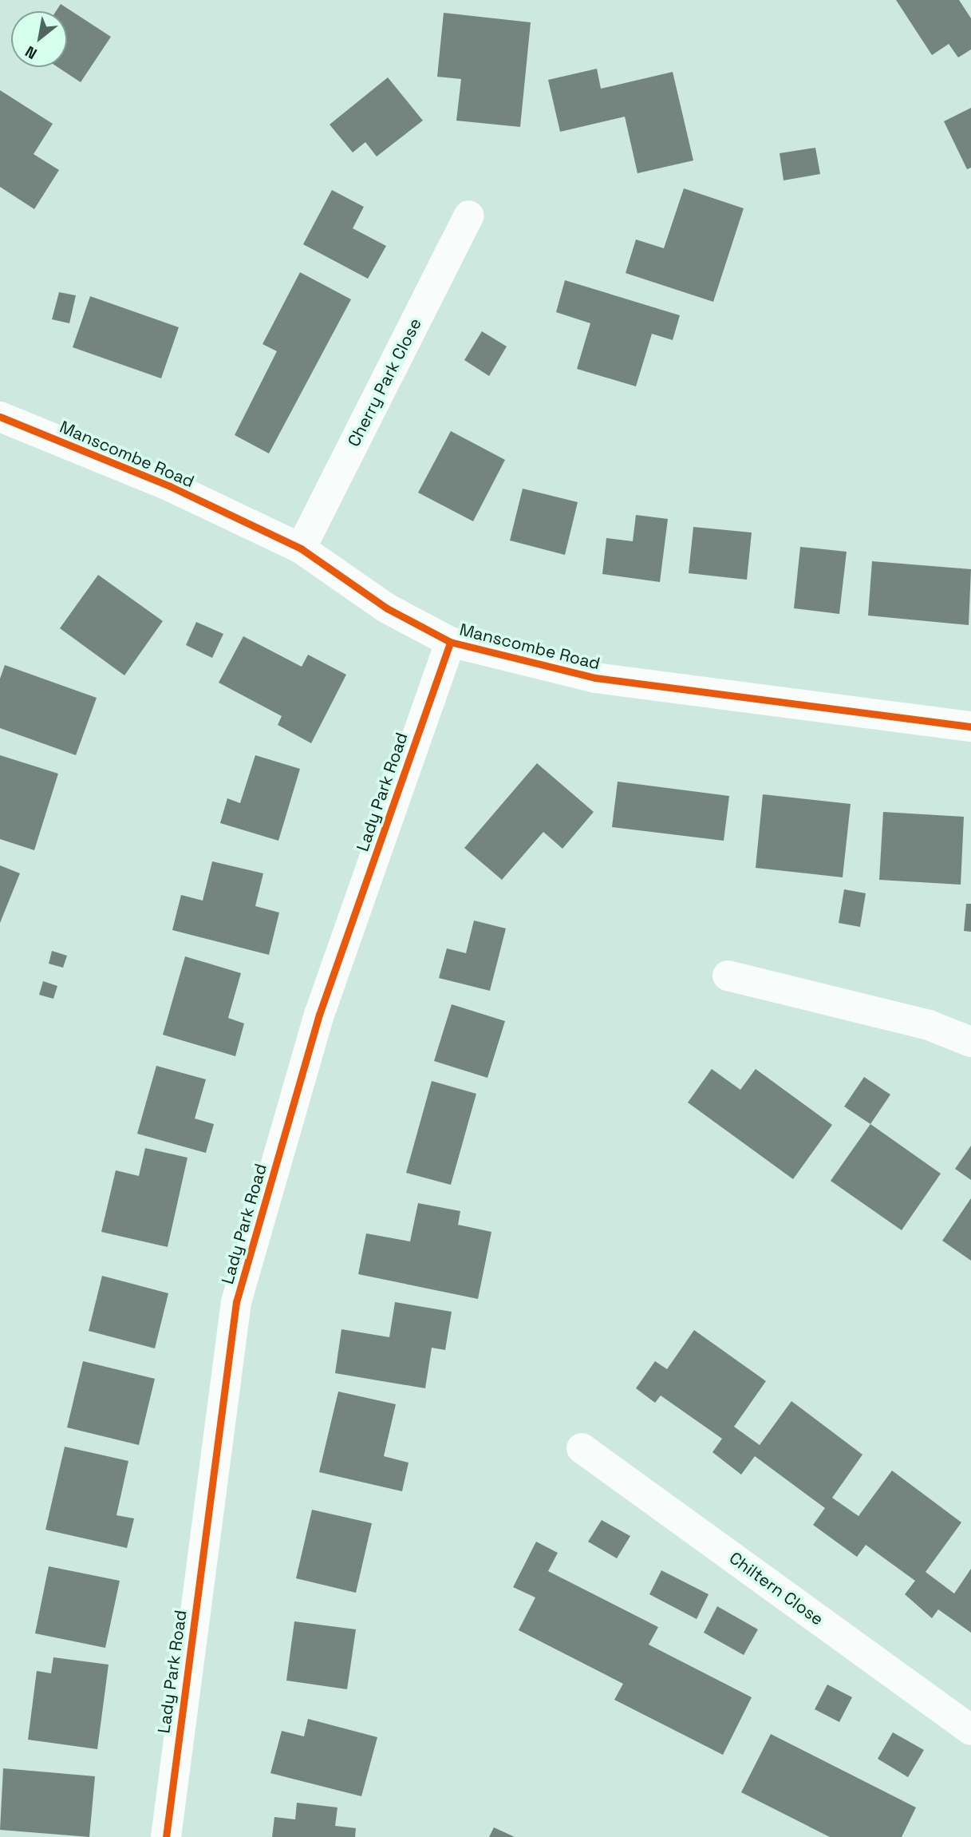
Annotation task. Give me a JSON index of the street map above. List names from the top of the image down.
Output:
{
  "streets": {
    "street": [
      "Cherry Park Close",
      "Manscombe Road",
      "Lady Park Road",
      "Chiltern Close"
    ]
  },
  "crossings": [
    ["Cherry Park Close", "Manscombe Road"],
    ["Manscombe Road", "Lady Park Road"]
  ],
  "north": "bottom left"
}
